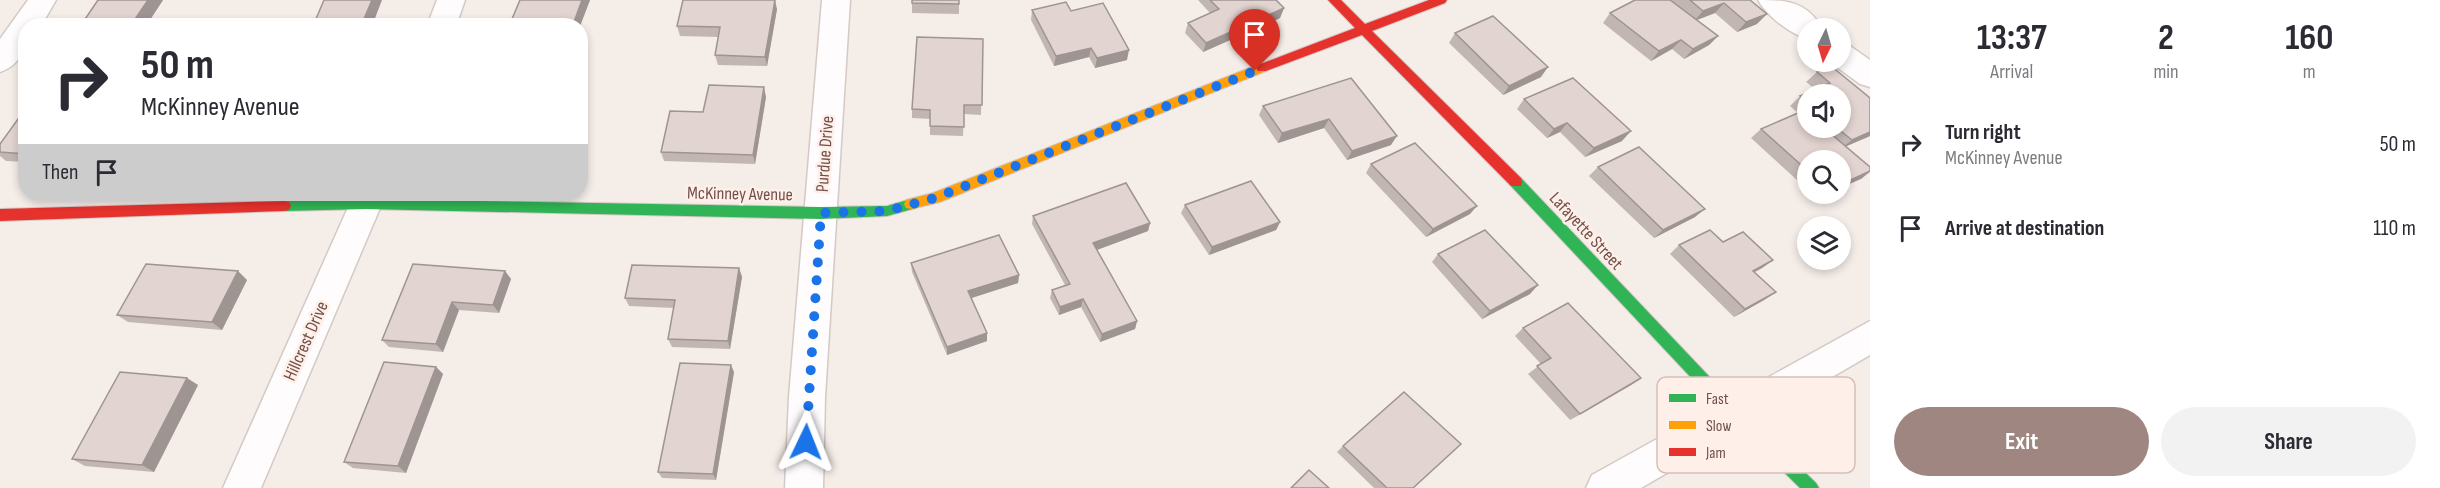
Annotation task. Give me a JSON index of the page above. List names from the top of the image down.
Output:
{
  "streets": {
    "street": [
      "Purdue Drive",
      "McKinney Avenue",
      "Lafayette Street",
      "Hillcrest Drive"
    ]
  },
  "crossings": [
    ["Purdue Drive", "McKinney Avenue"],
    ["McKinney Avenue", "Lafayette Street"]
  ],
  "legend": ["Fast", "Slow", "Jam"],
  "north": "bottom",
  "page": {
    "eta": [
      "13:37",
      "Arrival",
      "2",
      "min",
      "160",
      "m"
    ],
    "turn": ["50 m", "McKinney Avenue"],
    "list": [
      {
        "name": "Turn right",
        "note": "McKinney Avenue",
        "value": "50 m"
      },
      {
        "name": "Arrive at destination",
        "value": "110 m"
      }
    ],
    "then": "Then",
    "buttons": ["Exit", "Share"]
  }
}
